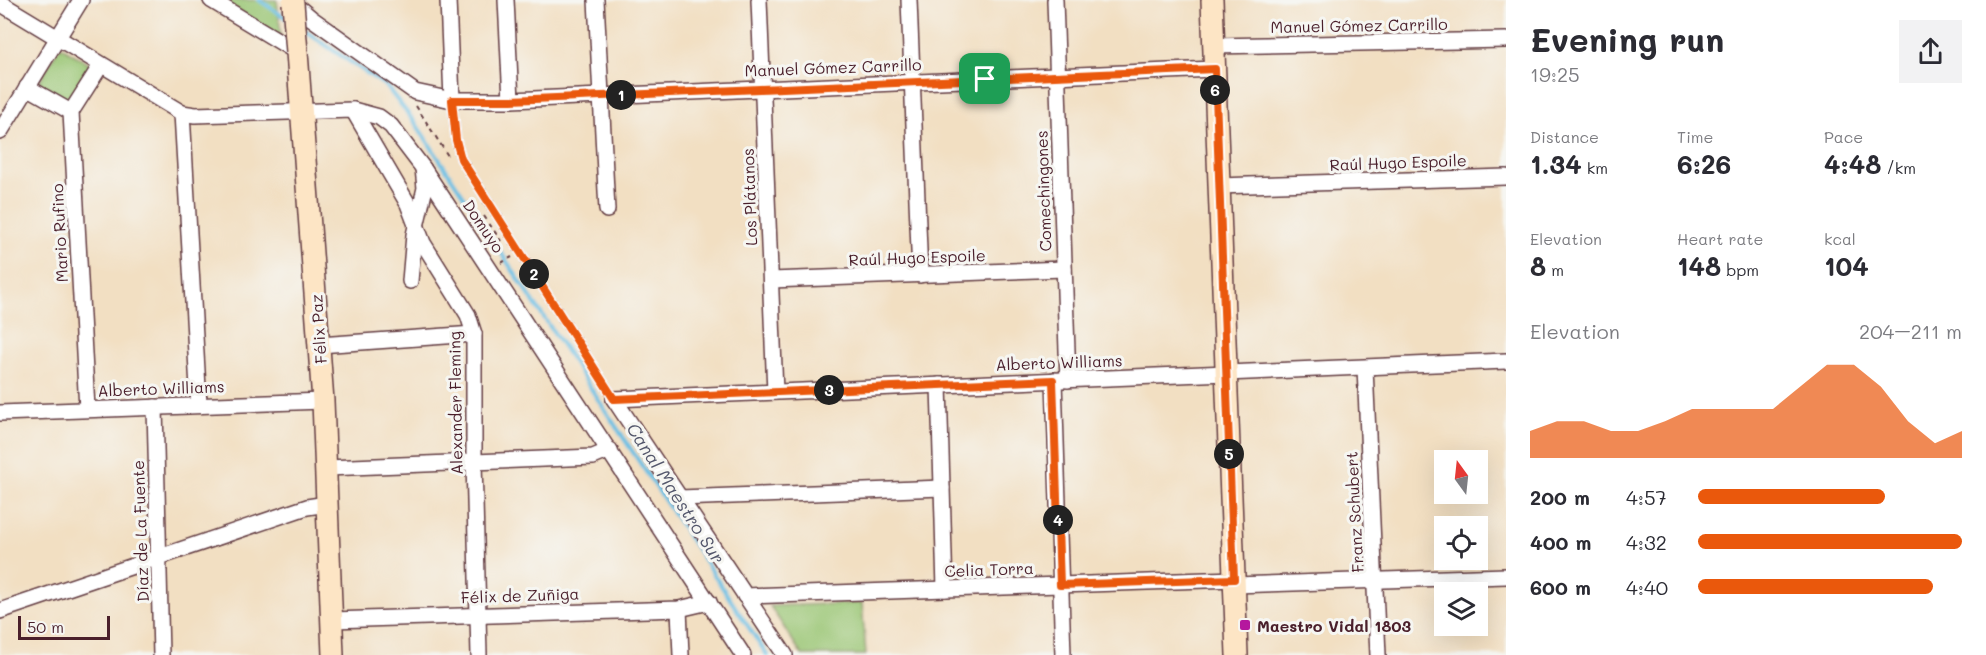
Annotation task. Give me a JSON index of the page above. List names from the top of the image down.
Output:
{
  "streets": {
    "main road": ["Félix Paz"],
    "street": [
      "Manuel Gómez Carrillo",
      "Raúl Hugo Espoile",
      "Comechingones",
      "Los Plátanos",
      "Domuyo",
      "Mario Rufino",
      "Alberto Williams",
      "Alexander Fleming",
      "Franz Schubert",
      "Díaz de La Fuente",
      "Celia Torra",
      "Félix de Zuñiga"
    ]
  },
  "crossings": [
    ["Manuel Gómez Carrillo", "Comechingones"],
    ["Manuel Gómez Carrillo", "Los Plátanos"],
    ["Manuel Gómez Carrillo", "Félix Paz"],
    ["Raúl Hugo Espoile", "Comechingones"],
    ["Raúl Hugo Espoile", "Los Plátanos"],
    ["Comechingones", "Alberto Williams"],
    ["Comechingones", "Celia Torra"],
    ["Los Plátanos", "Alberto Williams"],
    ["Domuyo", "Félix Paz"],
    ["Domuyo", "Alexander Fleming"],
    ["Domuyo", "Félix de Zuñiga"],
    ["Mario Rufino", "Alberto Williams"],
    ["Félix Paz", "Alberto Williams"],
    ["Félix Paz", "Félix de Zuñiga"],
    ["Alberto Williams", "Franz Schubert"],
    ["Alberto Williams", "Díaz de La Fuente"],
    ["Alexander Fleming", "Félix de Zuñiga"],
    ["Franz Schubert", "Celia Torra"]
  ],
  "water": ["Canal Maestro Sur"],
  "places": {
    "transit": ["Maestro Vidal 1803"]
  },
  "scale_bar": "50 m",
  "north": "top",
  "page": {
    "heading": ["Evening run", "19:25"],
    "pins": [
      "6",
      "1",
      "2",
      "3",
      "5",
      "4"
    ],
    "stats": [
      ["Distance", "1.34 km"],
      ["Time", "6:26"],
      ["Pace", "4:48 /km"],
      ["Elevation", "8 m"],
      ["Heart rate", "148 bpm"],
      ["kcal", "104"]
    ],
    "chart": ["Elevation", "204–211 m"],
    "list": [
      {
        "name": "200 m",
        "note": "4:57"
      },
      {
        "name": "400 m",
        "note": "4:32"
      },
      {
        "name": "600 m",
        "note": "4:40"
      }
    ],
    "scale": "50 m"
  }
}
